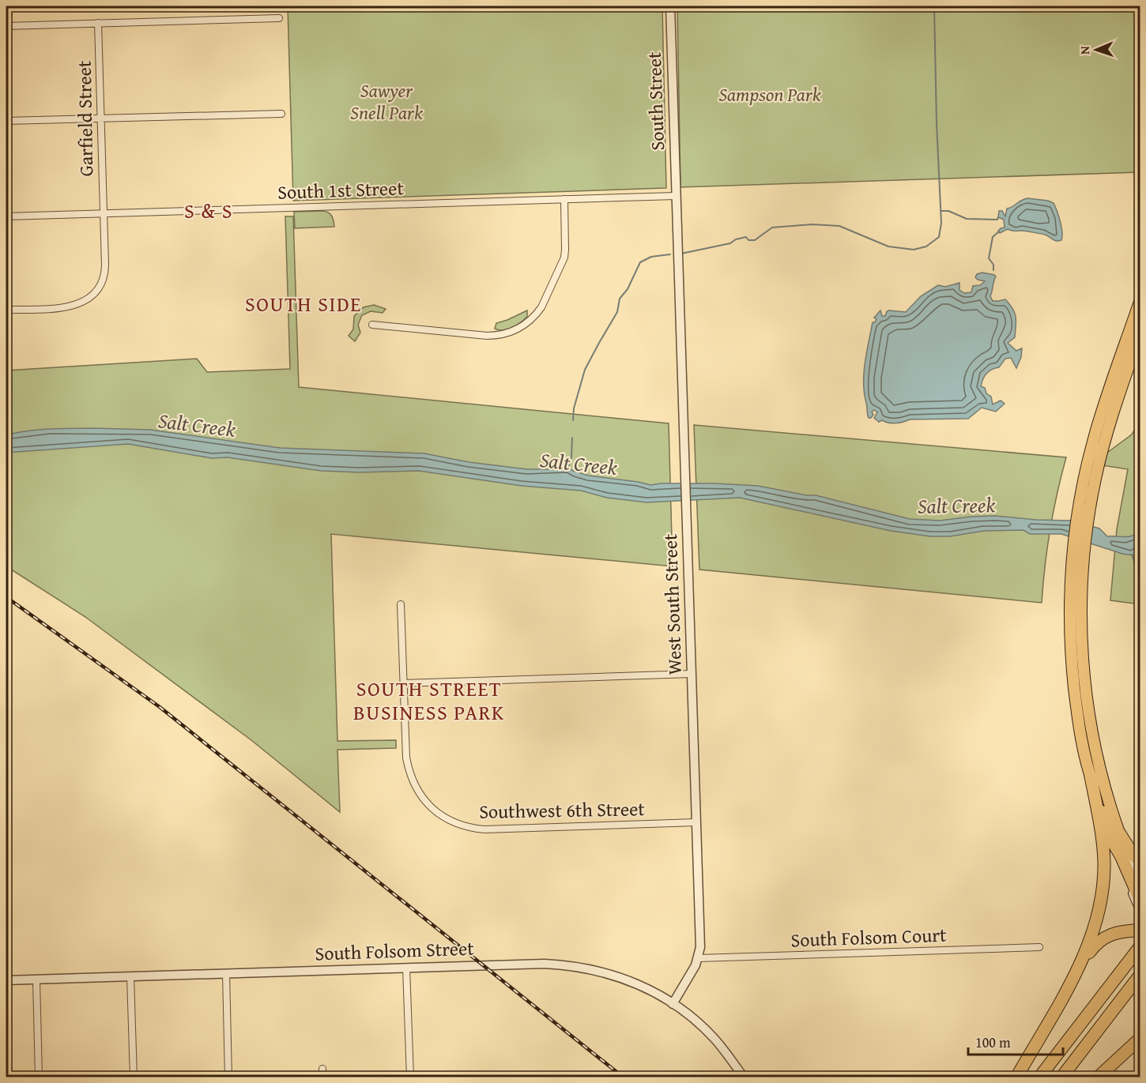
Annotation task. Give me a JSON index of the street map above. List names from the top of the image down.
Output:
{
  "streets": {
    "street": [
      "South Street",
      "Garfield Street",
      "South 1st Street",
      "West South Street",
      "Southwest 6th Street",
      "South Folsom Court",
      "South Folsom Street"
    ]
  },
  "crossings": [
    ["South Street", "South 1st Street"],
    ["South Street", "West South Street"],
    ["Garfield Street", "South 1st Street"],
    ["South 1st Street", "West South Street"],
    ["West South Street", "Southwest 6th Street"],
    ["West South Street", "South Folsom Court"],
    ["West South Street", "South Folsom Street"]
  ],
  "districts": ["S & S", "SOUTH SIDE", "SOUTH STREET BUSINESS PARK"],
  "water": ["Salt Creek"],
  "parks": ["Sawyer Snell Park", "Sampson Park"],
  "scale_bar": "100 m",
  "north": "left"
}
